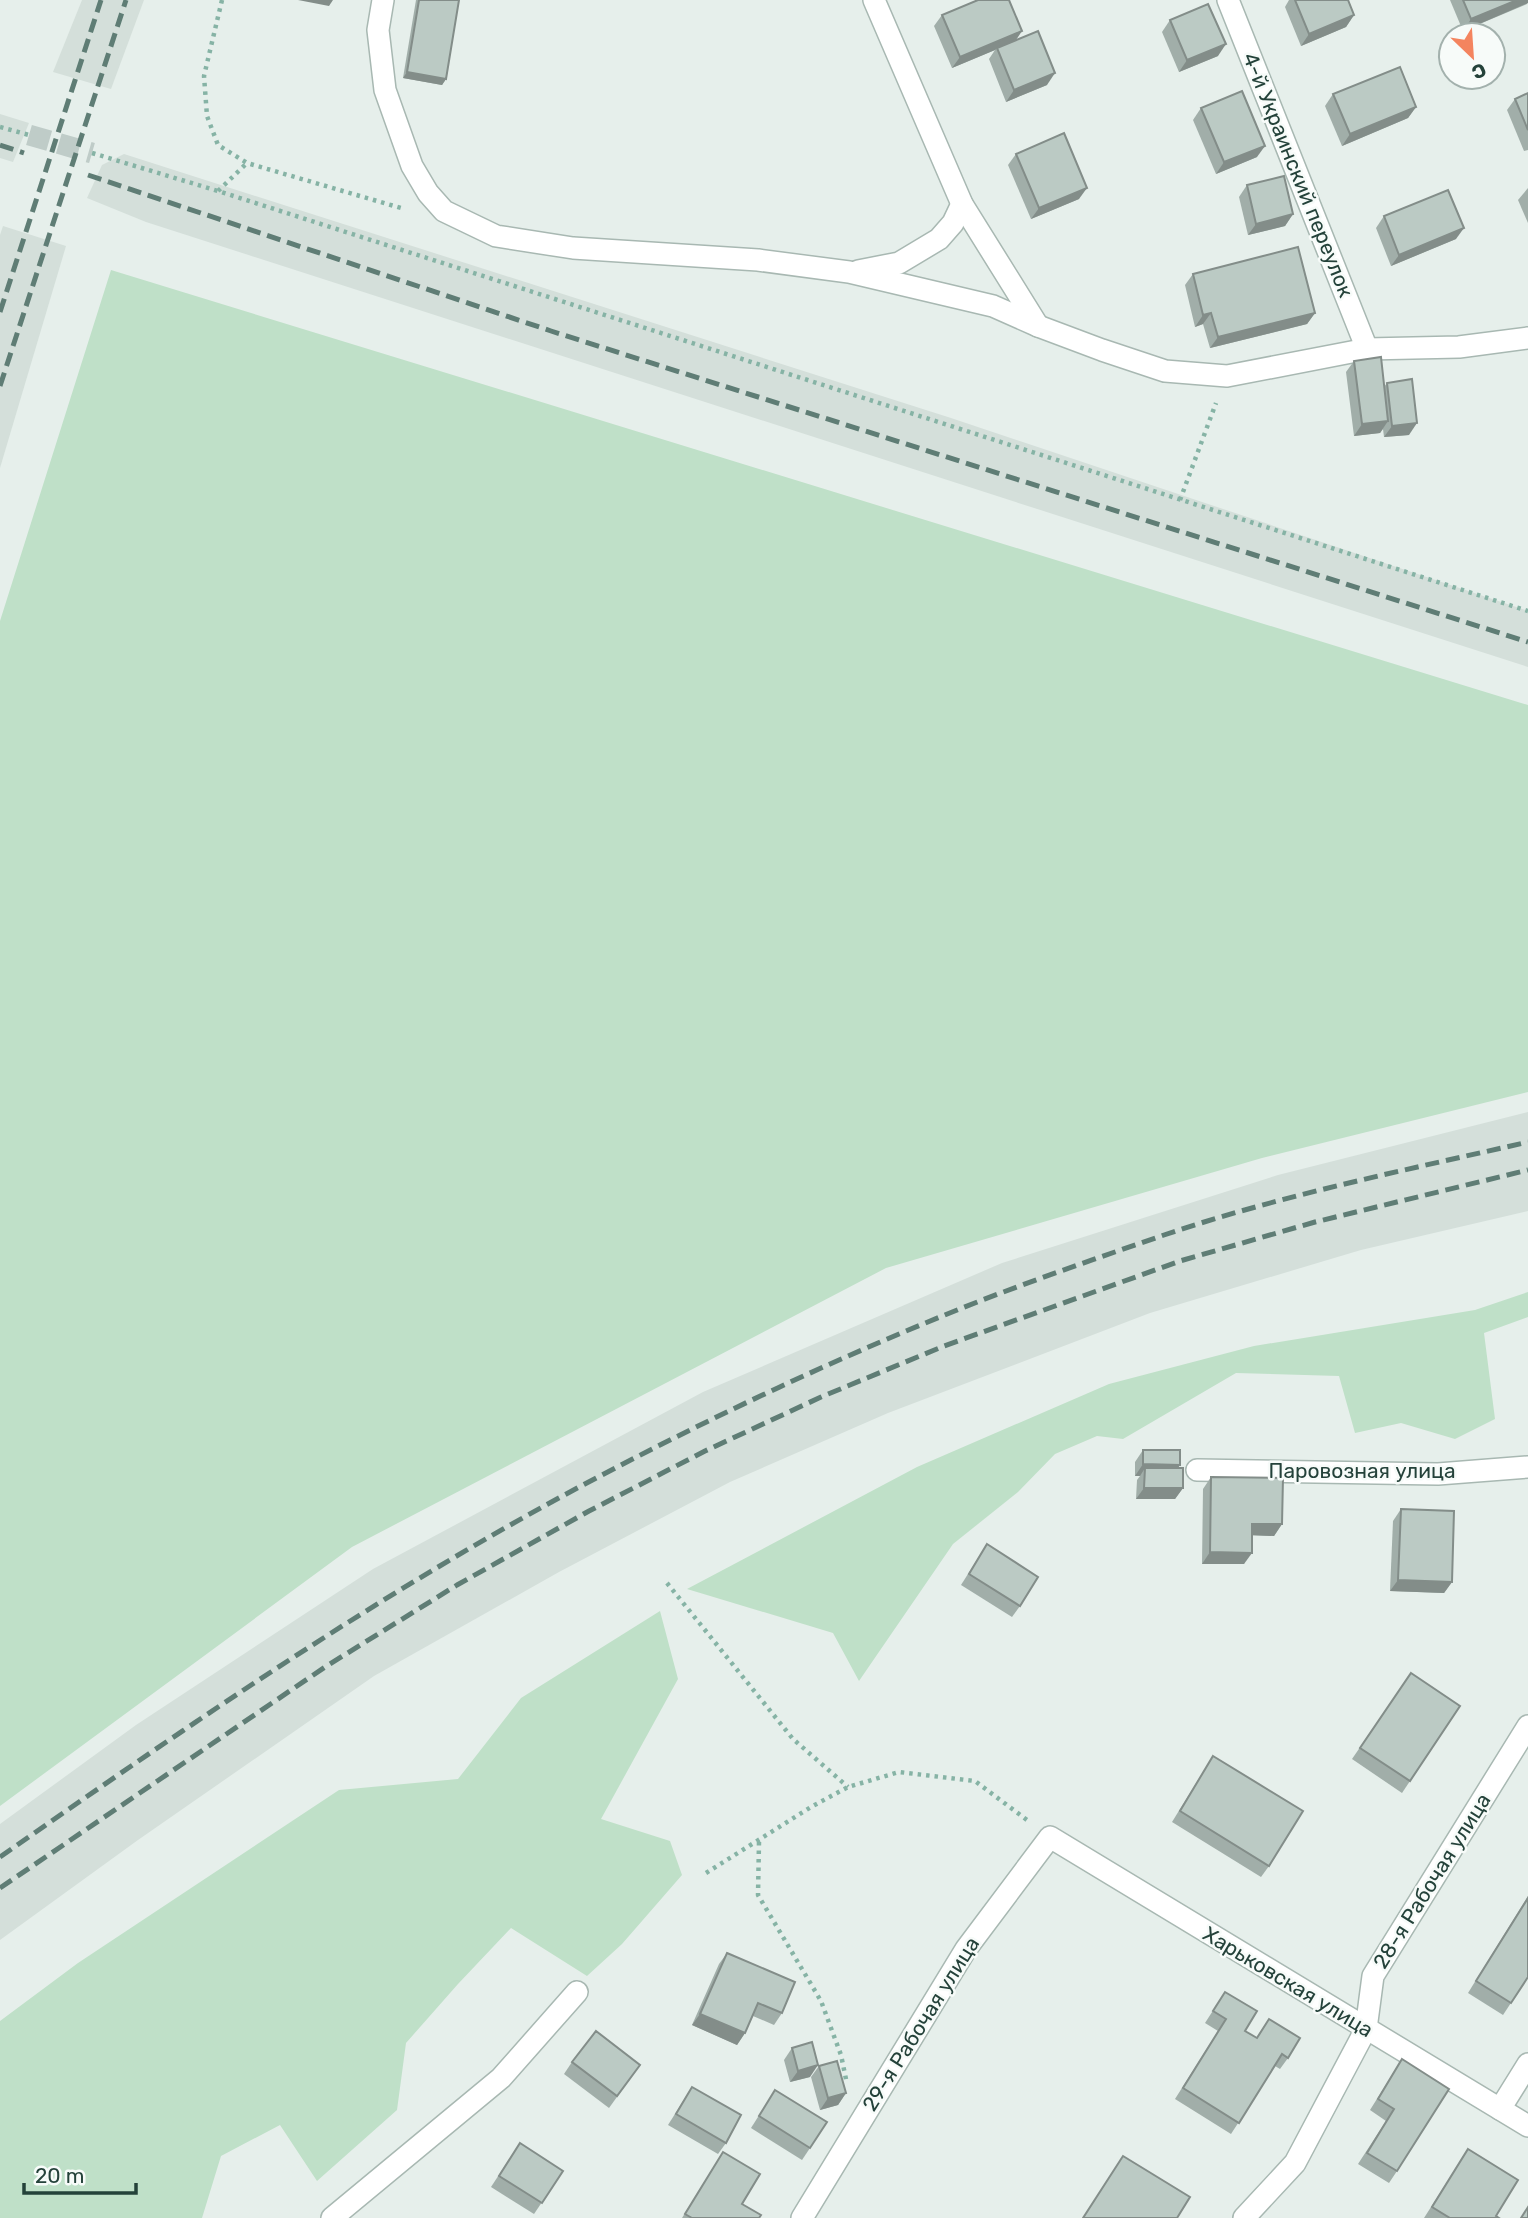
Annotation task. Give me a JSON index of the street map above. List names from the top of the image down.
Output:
{
  "streets": {
    "street": [
      "4-й Украинский переулок",
      "Паровозная улица",
      "28-я Рабочая улица",
      "Харьковская улица",
      "29-я Рабочая улица"
    ]
  },
  "crossings": [
    ["28-я Рабочая улица", "Харьковская улица"],
    ["Харьковская улица", "29-я Рабочая улица"]
  ],
  "scale_bar": "20 m",
  "north": "bottom right"
}
